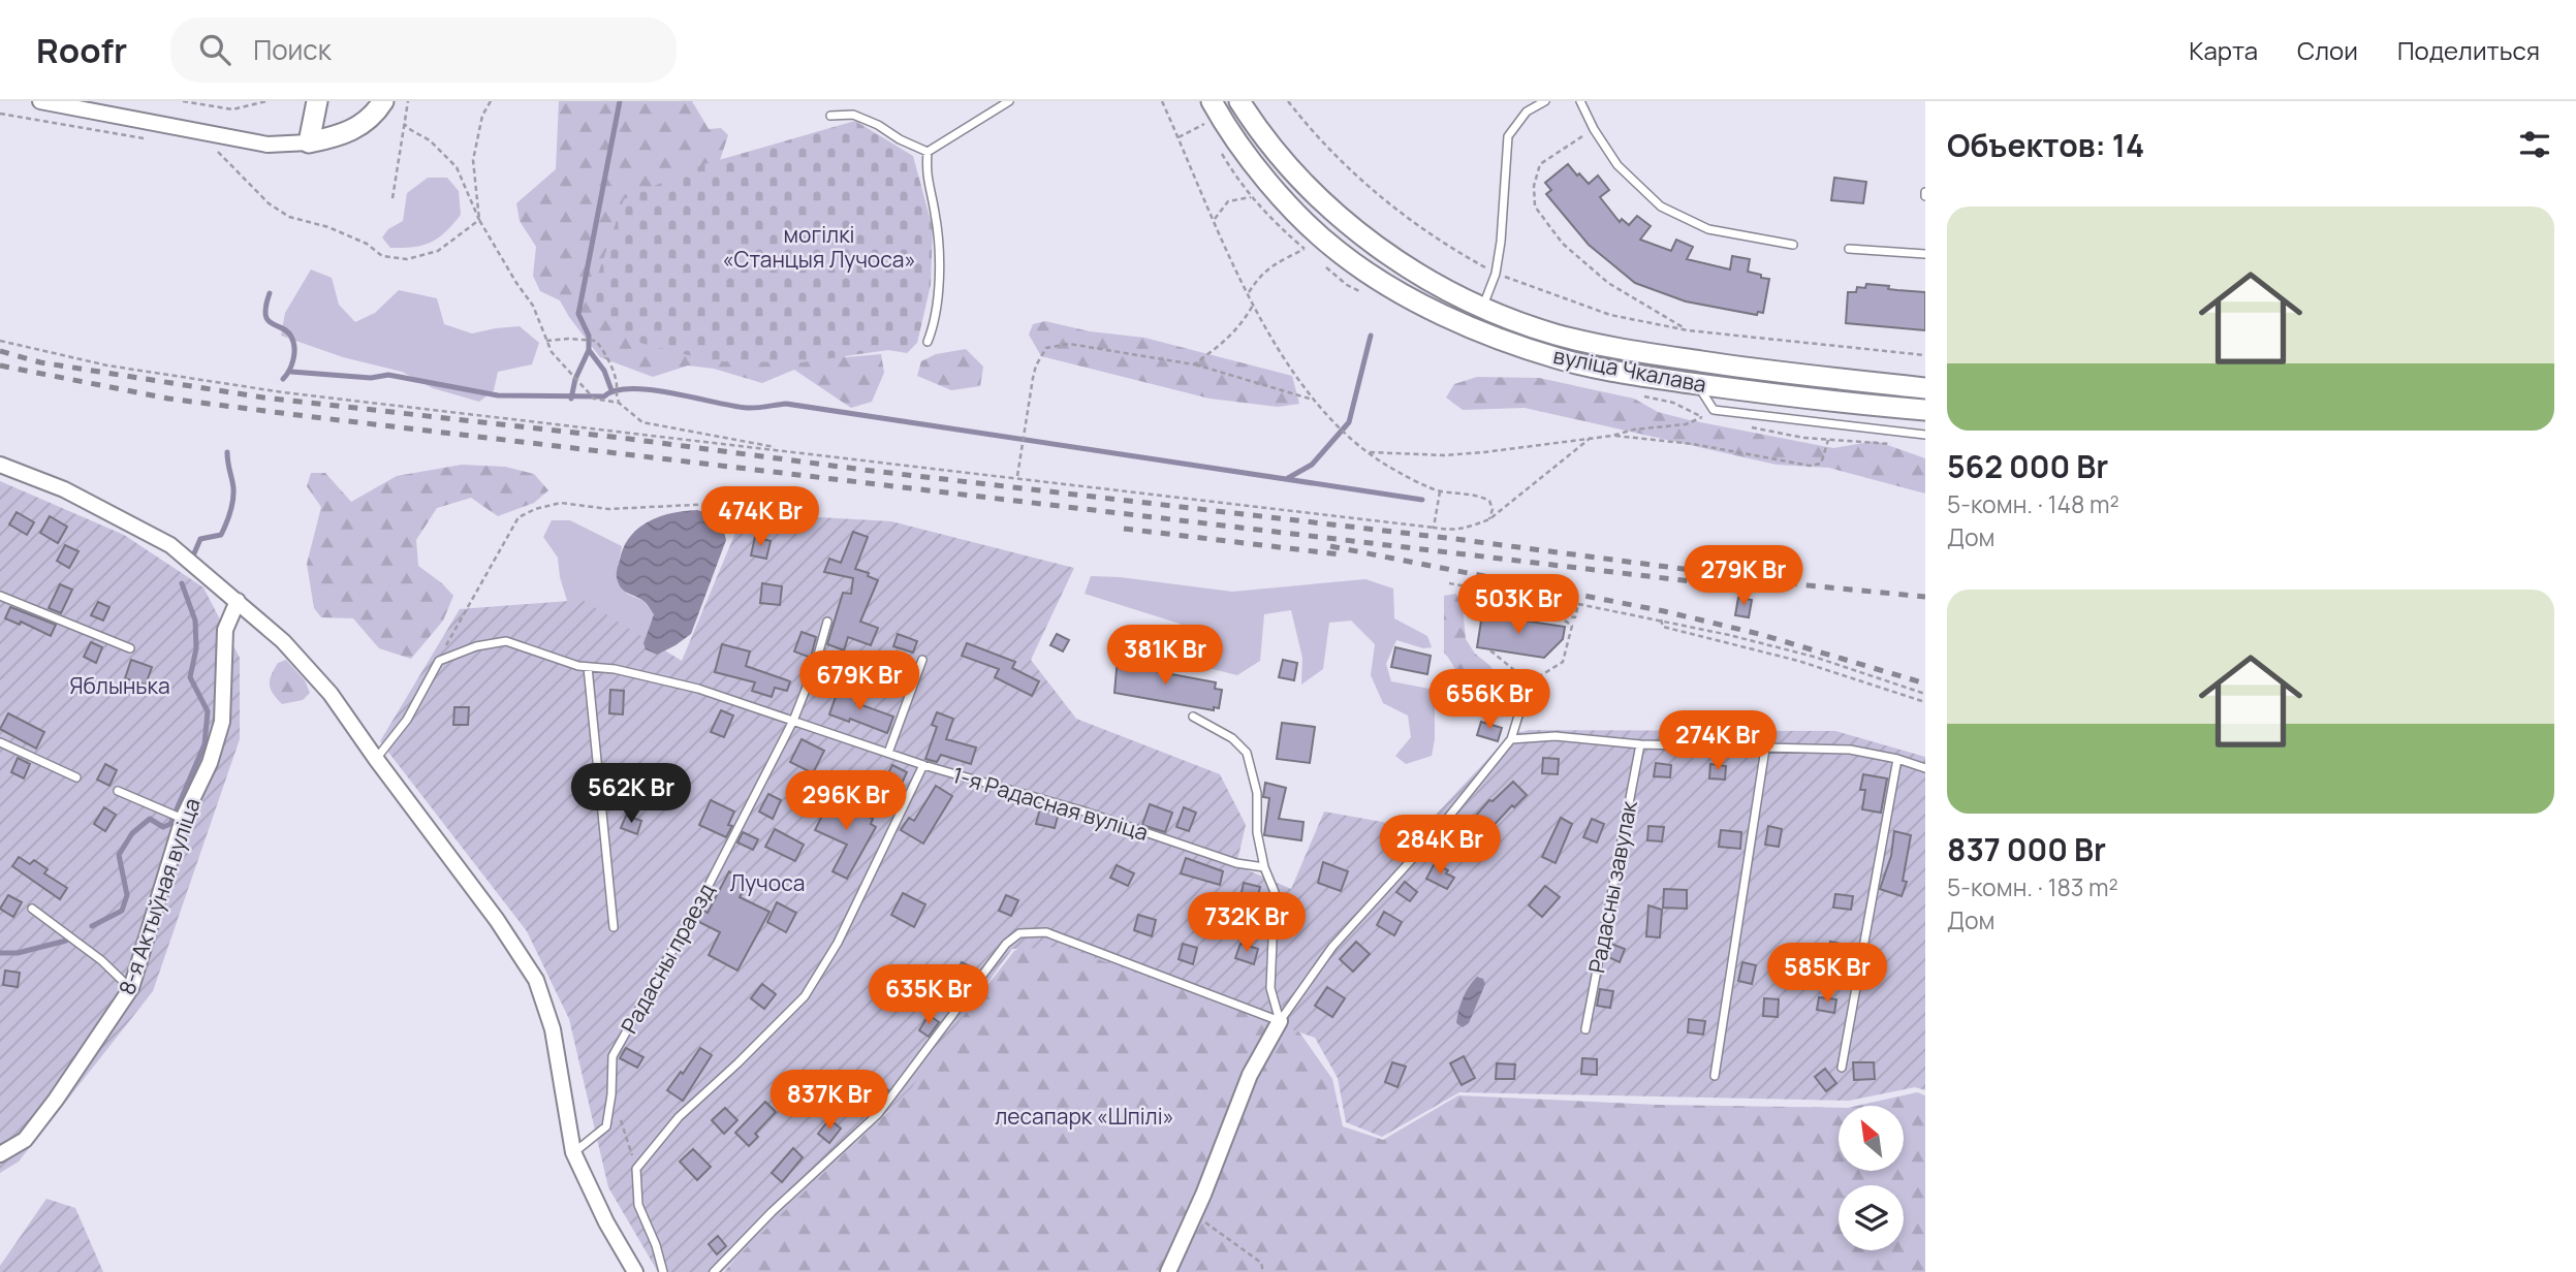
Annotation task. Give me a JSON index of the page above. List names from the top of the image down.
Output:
{
  "streets": {
    "main road": ["вуліца Чкалава"],
    "street": ["8-я Актыўная вуліца"],
    "lane": ["1-я Радасная вуліца", "Радасны завулак", "Радасны праезд"]
  },
  "crossings": [
    ["1-я Радасная вуліца", "Радасны праезд"]
  ],
  "parks": [
    "могілкі «Станцыя Лучоса»",
    "Яблынька",
    "Лучоса",
    "лесапарк «Шпілі»"
  ],
  "north": "top left",
  "page": {
    "header": "Roofr",
    "search": "Поиск",
    "nav": ["Карта", "Слои", "Поделиться"],
    "heading": "Объектов: 14",
    "list": [
      {
        "name": "562 000 Br",
        "note": "5-комн. · 148 m² · Дом"
      },
      {
        "name": "837 000 Br",
        "note": "5-комн. · 183 m² · Дом"
      }
    ],
    "price": [
      "474K Br",
      "279K Br",
      "503K Br",
      "381K Br",
      "679K Br",
      "656K Br",
      "274K Br",
      "562K Br",
      "296K Br",
      "284K Br",
      "732K Br",
      "585K Br",
      "635K Br",
      "837K Br"
    ]
  }
}
